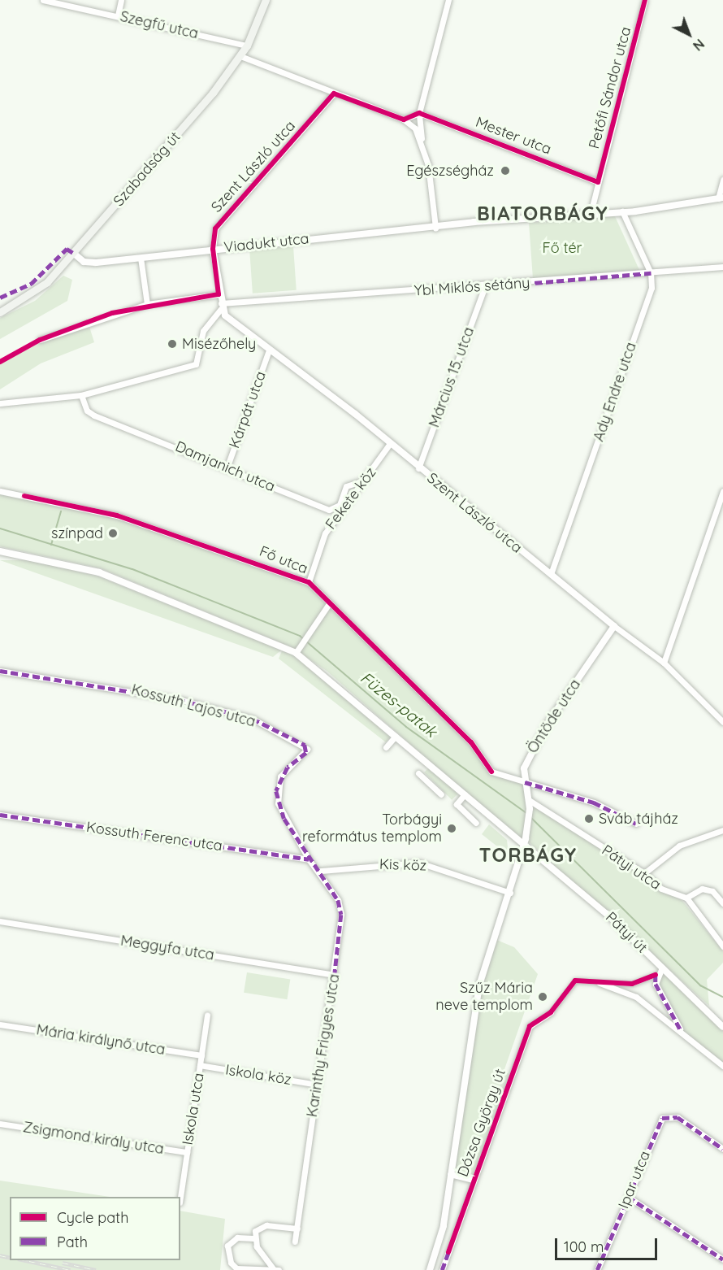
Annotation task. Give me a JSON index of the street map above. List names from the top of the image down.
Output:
{
  "streets": {
    "main road": ["Szabadság út"],
    "street": [
      "Szegfű utca",
      "Petőfi Sándor utca",
      "Mester utca",
      "Szent László utca",
      "Viadukt utca",
      "Ybl Miklós sétány",
      "Március 15. utca",
      "Ady Endre utca",
      "Kárpát utca",
      "Damjanich utca",
      "Fekete köz",
      "Fő utca",
      "Kossuth Lajos utca",
      "Öntöde utca",
      "Kossuth Ferenc utca",
      "Kis köz",
      "Pátyi utca",
      "Pátyi út",
      "Meggyfa utca",
      "Mária királynő utca",
      "Karinthy Frigyes utca",
      "Iskola köz",
      "Iskola utca",
      "Dózsa György út",
      "Zsigmond király utca",
      "Ipar utca"
    ]
  },
  "crossings": [
    ["Szegfű utca", "Szabadság út"],
    ["Petőfi Sándor utca", "Mester utca"],
    ["Petőfi Sándor utca", "Viadukt utca"],
    ["Szent László utca", "Viadukt utca"],
    ["Szent László utca", "Ybl Miklós sétány"],
    ["Szent László utca", "Március 15. utca"],
    ["Szent László utca", "Ady Endre utca"],
    ["Szent László utca", "Kárpát utca"],
    ["Szent László utca", "Fekete köz"],
    ["Szent László utca", "Öntöde utca"],
    ["Szabadság út", "Viadukt utca"],
    ["Ybl Miklós sétány", "Március 15. utca"],
    ["Ybl Miklós sétány", "Ady Endre utca"],
    ["Kárpát utca", "Damjanich utca"],
    ["Damjanich utca", "Fekete köz"],
    ["Fekete köz", "Fő utca"],
    ["Fő utca", "Öntöde utca"],
    ["Kossuth Lajos utca", "Kossuth Ferenc utca"],
    ["Kossuth Lajos utca", "Karinthy Frigyes utca"],
    ["Öntöde utca", "Pátyi utca"],
    ["Öntöde utca", "Pátyi út"],
    ["Öntöde utca", "Dózsa György út"],
    ["Kossuth Ferenc utca", "Karinthy Frigyes utca"],
    ["Kis köz", "Karinthy Frigyes utca"],
    ["Kis köz", "Dózsa György út"],
    ["Pátyi út", "Dózsa György út"],
    ["Meggyfa utca", "Karinthy Frigyes utca"],
    ["Mária királynő utca", "Iskola utca"],
    ["Karinthy Frigyes utca", "Iskola köz"],
    ["Iskola köz", "Iskola utca"],
    ["Iskola utca", "Zsigmond király utca"]
  ],
  "districts": ["BIATORBÁGY", "TORBÁGY"],
  "water": ["Füzes-patak"],
  "parks": ["Fő tér"],
  "places": [
    "Egészségház",
    "Misézőhely",
    "színpad",
    "Sváb tájház",
    "Torbágyi református templom",
    "Szűz Mária neve templom"
  ],
  "legend": ["Cycle path", "Path"],
  "scale_bar": "100 m",
  "north": "bottom right"
}
